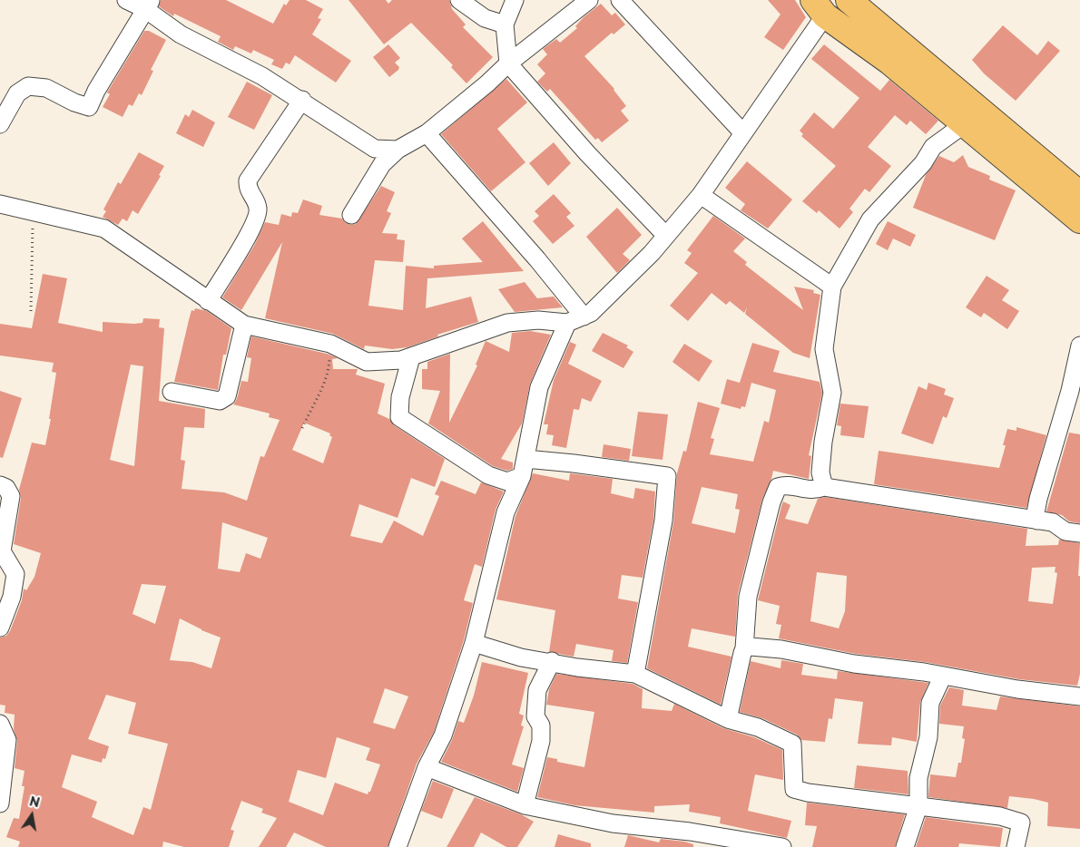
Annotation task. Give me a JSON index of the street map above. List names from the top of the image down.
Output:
{
  "north": "top"
}
